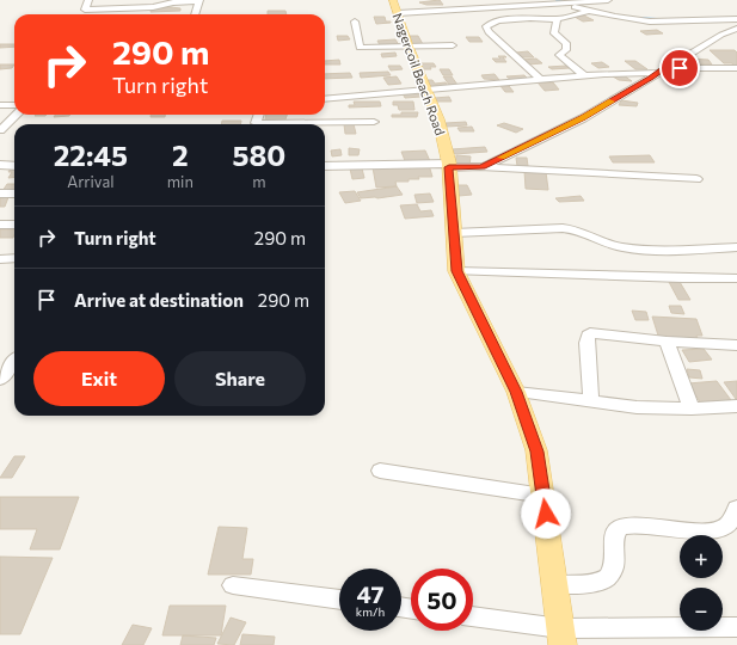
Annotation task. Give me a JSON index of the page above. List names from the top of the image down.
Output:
{
  "streets": {
    "main road": ["Nagercoil Beach Road"]
  },
  "page": {
    "turn": ["290 m", "Turn right"],
    "eta": [
      "22:45",
      "Arrival",
      "2",
      "min",
      "580",
      "m"
    ],
    "list": [
      {
        "name": "Turn right",
        "value": "290 m"
      },
      {
        "name": "Arrive at destination",
        "value": "290 m"
      }
    ],
    "buttons": ["Exit", "Share"],
    "map_buttons": ["+", "−"],
    "speed": "47 km/h",
    "limit": "50"
  }
}
